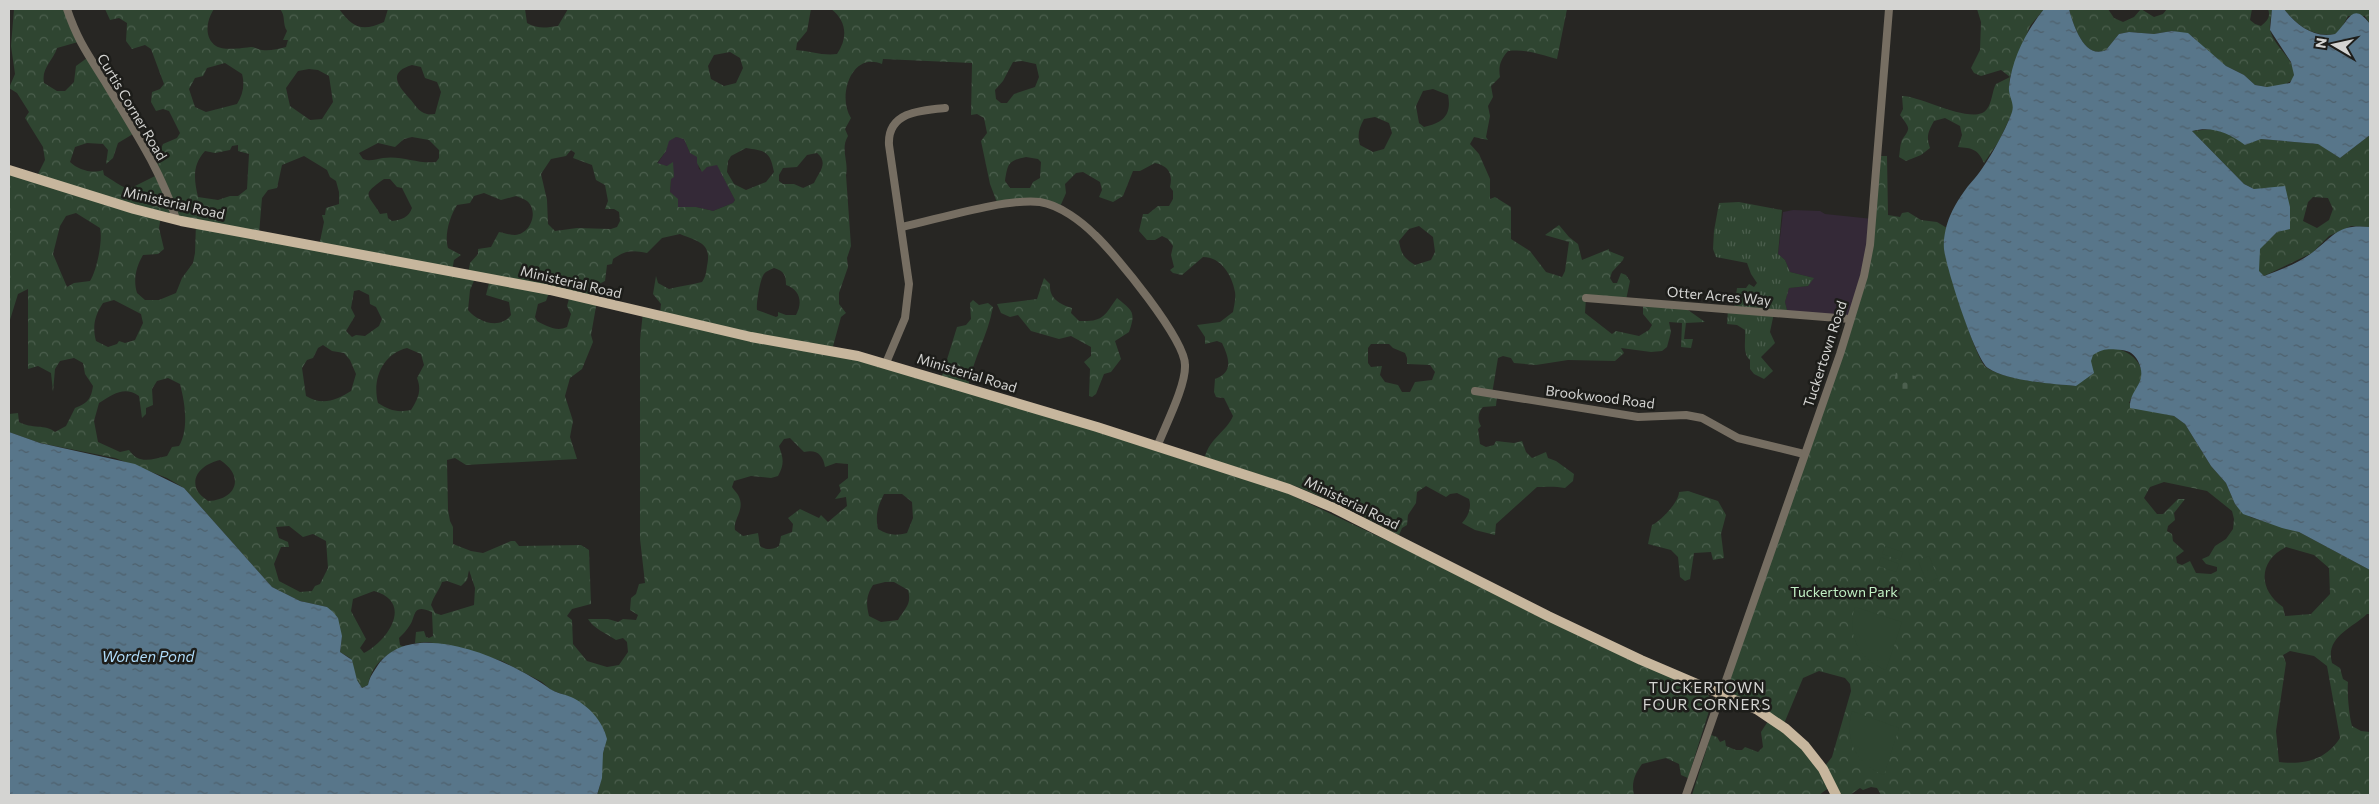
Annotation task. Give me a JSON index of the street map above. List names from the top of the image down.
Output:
{
  "streets": {
    "main road": ["Ministerial Road"],
    "street": [
      "Curtis Corner Road",
      "Otter Acres Way",
      "Tuckertown Road",
      "Brookwood Road"
    ]
  },
  "crossings": [
    ["Curtis Corner Road", "Ministerial Road"],
    ["Ministerial Road", "Tuckertown Road"],
    ["Otter Acres Way", "Tuckertown Road"],
    ["Tuckertown Road", "Brookwood Road"]
  ],
  "districts": ["TUCKERTOWN FOUR CORNERS"],
  "water": ["Worden Pond"],
  "parks": ["Tuckertown Park"],
  "north": "left"
}
